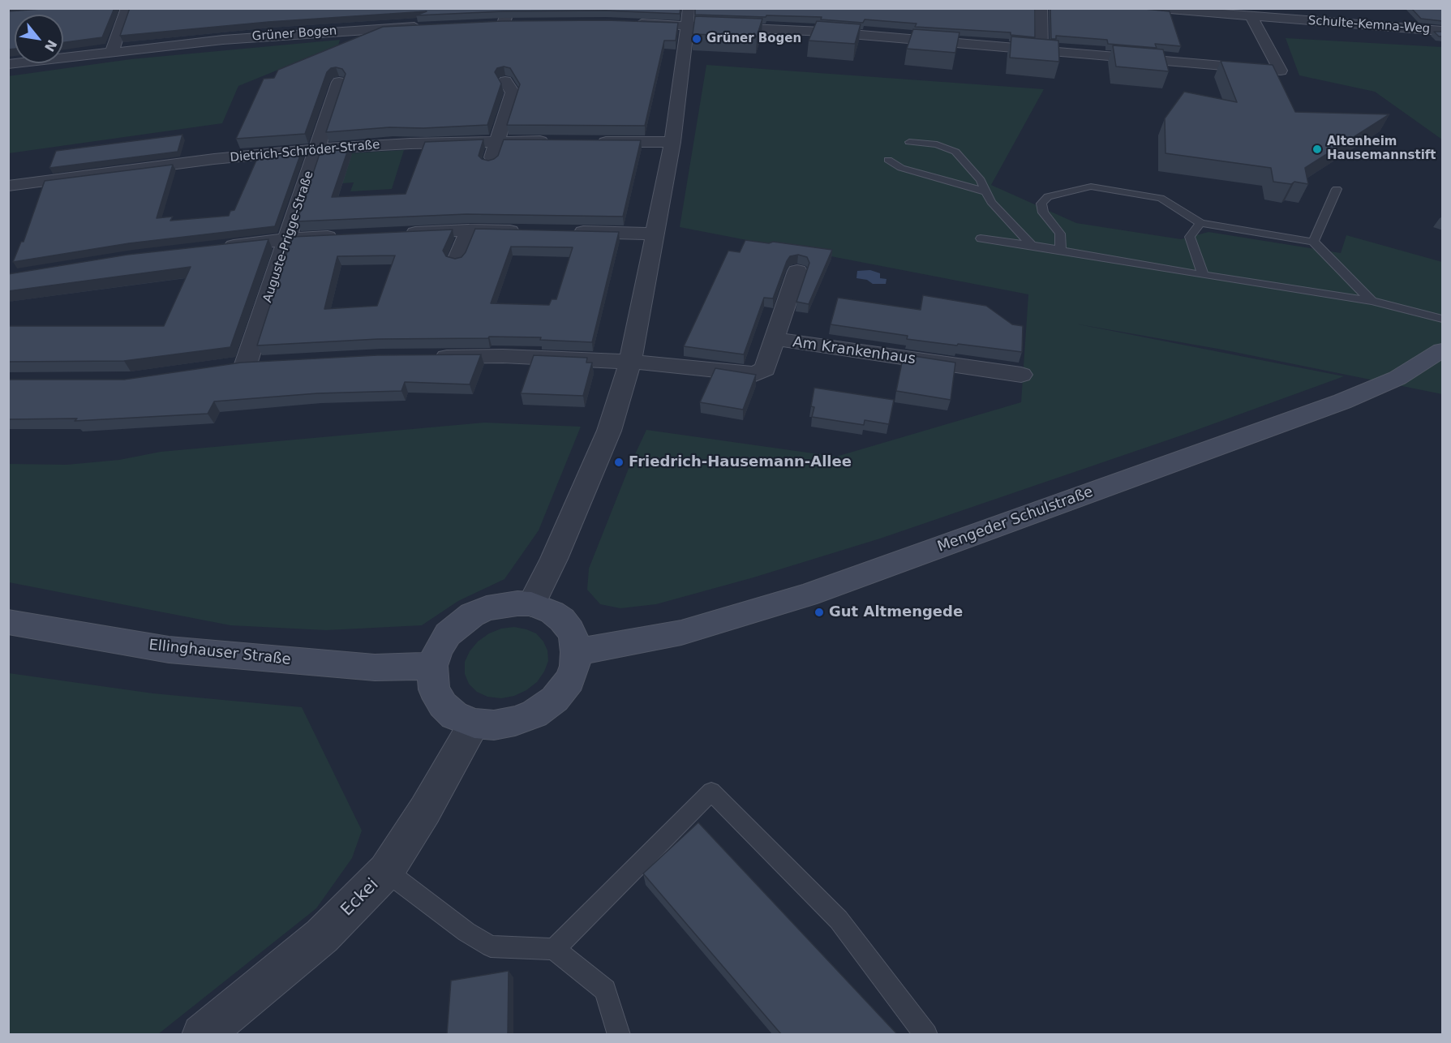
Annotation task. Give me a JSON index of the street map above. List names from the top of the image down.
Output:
{
  "streets": {
    "main road": ["Mengeder Schulstraße", "Ellinghauser Straße"],
    "street": [
      "Schulte-Kemna-Weg",
      "Grüner Bogen",
      "Dietrich-Schröder-Straße",
      "Auguste-Prigge-Straße",
      "Am Krankenhaus",
      "Eckei"
    ]
  },
  "crossings": [
    ["Dietrich-Schröder-Straße", "Auguste-Prigge-Straße"],
    ["Mengeder Schulstraße", "Ellinghauser Straße"],
    ["Mengeder Schulstraße", "Eckei"],
    ["Ellinghauser Straße", "Eckei"]
  ],
  "places": [
    "Grüner Bogen",
    "Altenheim Hausemannstift",
    "Friedrich-Hausemann-Allee",
    "Gut Altmengede"
  ],
  "north": "bottom right"
}
